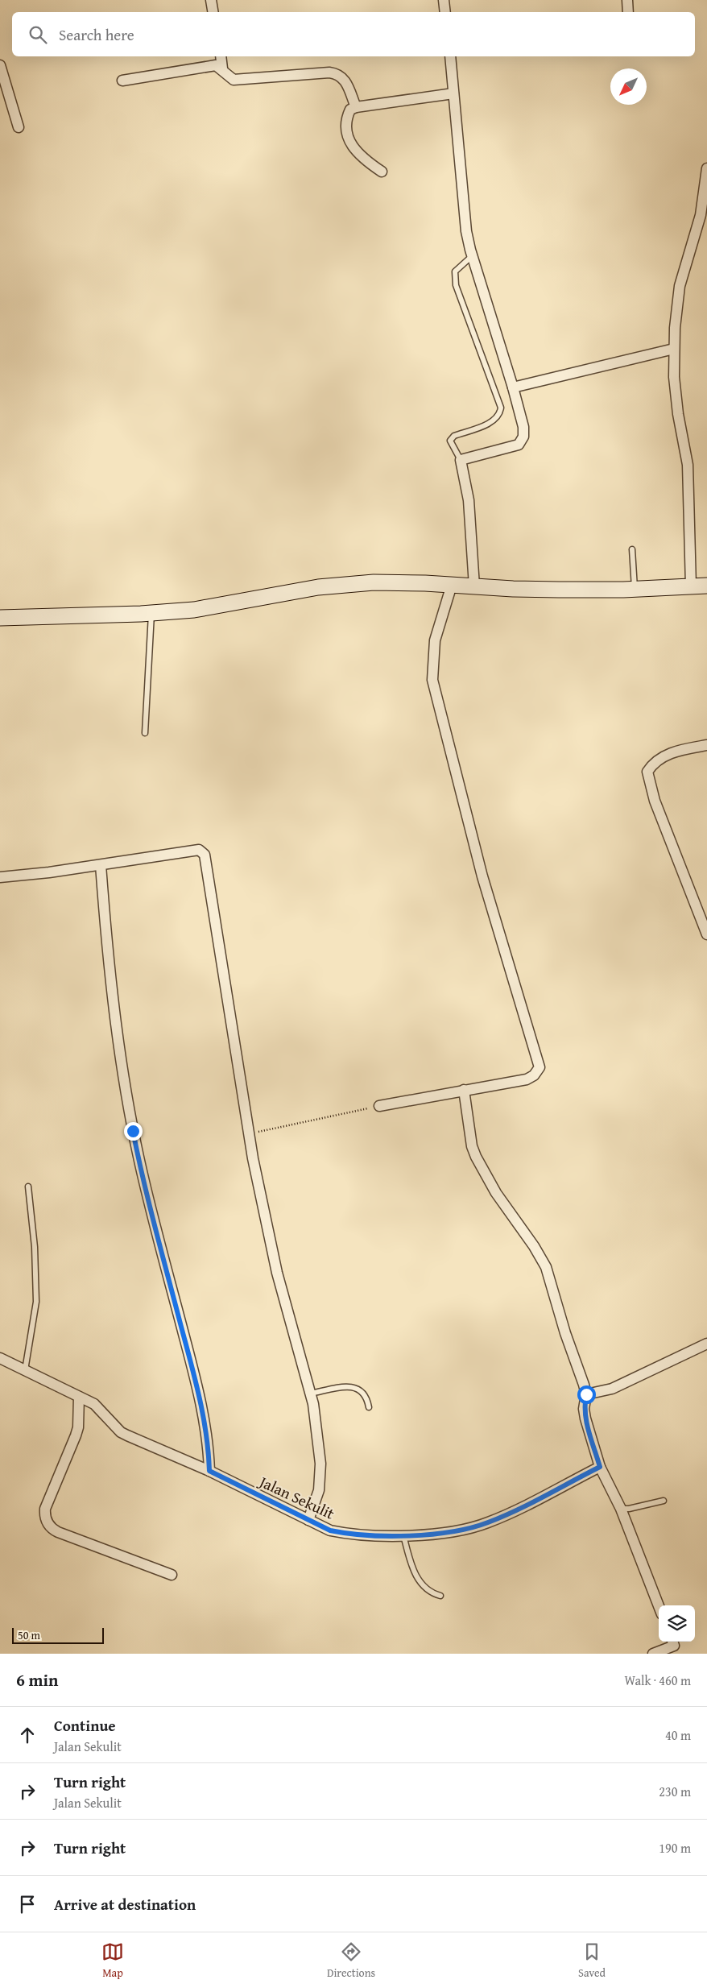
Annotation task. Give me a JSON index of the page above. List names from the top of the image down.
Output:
{
  "streets": {
    "street": ["Jalan Sekulit"]
  },
  "scale_bar": "50 m",
  "north": "bottom left",
  "page": {
    "search": "Search here",
    "scale": "50 m",
    "heading": ["6 min", "Walk · 460 m"],
    "list": [
      ["Continue", "Jalan Sekulit", "40 m"],
      ["Turn right", "Jalan Sekulit", "230 m"],
      ["Turn right", "190 m"],
      "Arrive at destination"
    ],
    "nav": ["Map", "Directions", "Saved"]
  }
}
